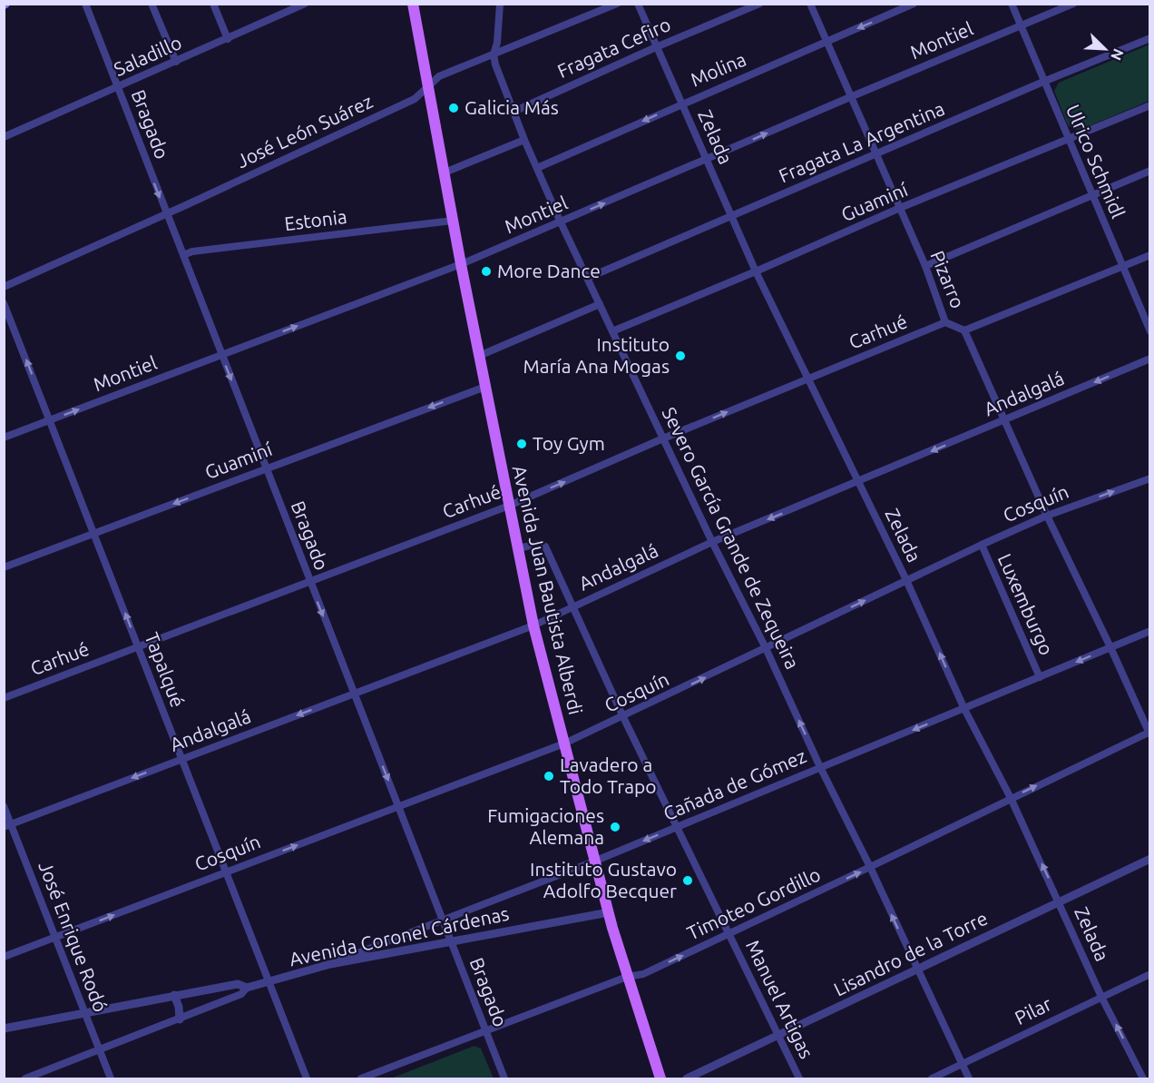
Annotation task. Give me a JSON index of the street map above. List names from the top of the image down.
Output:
{
  "streets": {
    "main road": ["Avenida Juan Bautista Alberdi"],
    "street": [
      "Montiel",
      "Fragata Cefiro",
      "Saladillo",
      "Molina",
      "Bragado",
      "José León Suárez",
      "Zelada",
      "Fragata La Argentina",
      "Ulrico Schmidl",
      "Guaminí",
      "Estonia",
      "Pizarro",
      "Carhué",
      "Andalgalá",
      "Cosquín",
      "Severo García Grande de Zequeira",
      "Luxemburgo",
      "Tapalqué",
      "Cañada de Gómez",
      "Timoteo Gordillo",
      "José Enrique Rodó",
      "Avenida Coronel Cárdenas",
      "Lisandro de la Torre",
      "Manuel Artigas",
      "Pilar"
    ]
  },
  "crossings": [
    ["Montiel", "Bragado"],
    ["Montiel", "Zelada"],
    ["Montiel", "Ulrico Schmidl"],
    ["Montiel", "Pizarro"],
    ["Montiel", "Severo García Grande de Zequeira"],
    ["Montiel", "Avenida Juan Bautista Alberdi"],
    ["Montiel", "Tapalqué"],
    ["Fragata Cefiro", "Zelada"],
    ["Fragata Cefiro", "Severo García Grande de Zequeira"],
    ["Saladillo", "Bragado"],
    ["Molina", "Zelada"],
    ["Molina", "Pizarro"],
    ["Molina", "Severo García Grande de Zequeira"],
    ["Bragado", "José León Suárez"],
    ["Bragado", "Guaminí"],
    ["Bragado", "Estonia"],
    ["Bragado", "Carhué"],
    ["Bragado", "Andalgalá"],
    ["Bragado", "Cosquín"],
    ["Bragado", "Cañada de Gómez"],
    ["Bragado", "Timoteo Gordillo"],
    ["Bragado", "Avenida Coronel Cárdenas"],
    ["José León Suárez", "Severo García Grande de Zequeira"],
    ["José León Suárez", "Avenida Juan Bautista Alberdi"],
    ["Zelada", "Fragata La Argentina"],
    ["Zelada", "Guaminí"],
    ["Zelada", "Carhué"],
    ["Zelada", "Andalgalá"],
    ["Zelada", "Cosquín"],
    ["Zelada", "Cañada de Gómez"],
    ["Zelada", "Timoteo Gordillo"],
    ["Zelada", "Lisandro de la Torre"],
    ["Zelada", "Pilar"],
    ["Fragata La Argentina", "Ulrico Schmidl"],
    ["Fragata La Argentina", "Pizarro"],
    ["Fragata La Argentina", "Severo García Grande de Zequeira"],
    ["Ulrico Schmidl", "Guaminí"],
    ["Guaminí", "Pizarro"],
    ["Guaminí", "Severo García Grande de Zequeira"],
    ["Guaminí", "Avenida Juan Bautista Alberdi"],
    ["Guaminí", "Tapalqué"],
    ["Estonia", "Avenida Juan Bautista Alberdi"],
    ["Pizarro", "Carhué"],
    ["Pizarro", "Andalgalá"],
    ["Pizarro", "Cosquín"],
    ["Pizarro", "Cañada de Gómez"],
    ["Pizarro", "Timoteo Gordillo"],
    ["Carhué", "Severo García Grande de Zequeira"],
    ["Carhué", "Avenida Juan Bautista Alberdi"],
    ["Carhué", "Tapalqué"],
    ["Andalgalá", "Severo García Grande de Zequeira"],
    ["Andalgalá", "Avenida Juan Bautista Alberdi"],
    ["Andalgalá", "Tapalqué"],
    ["Andalgalá", "José Enrique Rodó"],
    ["Andalgalá", "Manuel Artigas"],
    ["Cosquín", "Severo García Grande de Zequeira"],
    ["Cosquín", "Avenida Juan Bautista Alberdi"],
    ["Cosquín", "Luxemburgo"],
    ["Cosquín", "Tapalqué"],
    ["Cosquín", "José Enrique Rodó"],
    ["Cosquín", "Manuel Artigas"],
    ["Severo García Grande de Zequeira", "Cañada de Gómez"],
    ["Severo García Grande de Zequeira", "Timoteo Gordillo"],
    ["Severo García Grande de Zequeira", "Lisandro de la Torre"],
    ["Severo García Grande de Zequeira", "Pilar"],
    ["Avenida Juan Bautista Alberdi", "Cañada de Gómez"],
    ["Avenida Juan Bautista Alberdi", "Timoteo Gordillo"],
    ["Avenida Juan Bautista Alberdi", "Avenida Coronel Cárdenas"],
    ["Avenida Juan Bautista Alberdi", "Manuel Artigas"],
    ["Luxemburgo", "Cañada de Gómez"],
    ["Tapalqué", "Avenida Coronel Cárdenas"],
    ["Cañada de Gómez", "Avenida Coronel Cárdenas"],
    ["Cañada de Gómez", "Manuel Artigas"],
    ["Timoteo Gordillo", "Manuel Artigas"],
    ["José Enrique Rodó", "Avenida Coronel Cárdenas"],
    ["Lisandro de la Torre", "Manuel Artigas"]
  ],
  "one_way": [
    "Montiel",
    "Molina",
    "Bragado",
    "Guaminí",
    "Andalgalá",
    "Cosquín",
    "Cañada de Gómez",
    "Timoteo Gordillo"
  ],
  "places": [
    "Galicia Más",
    "More Dance",
    "Instituto María Ana Mogas",
    "Toy Gym",
    "Lavadero a Todo Trapo",
    "Fumigaciones Alemana",
    "Instituto Gustavo Adolfo Becquer"
  ],
  "north": "bottom right"
}
